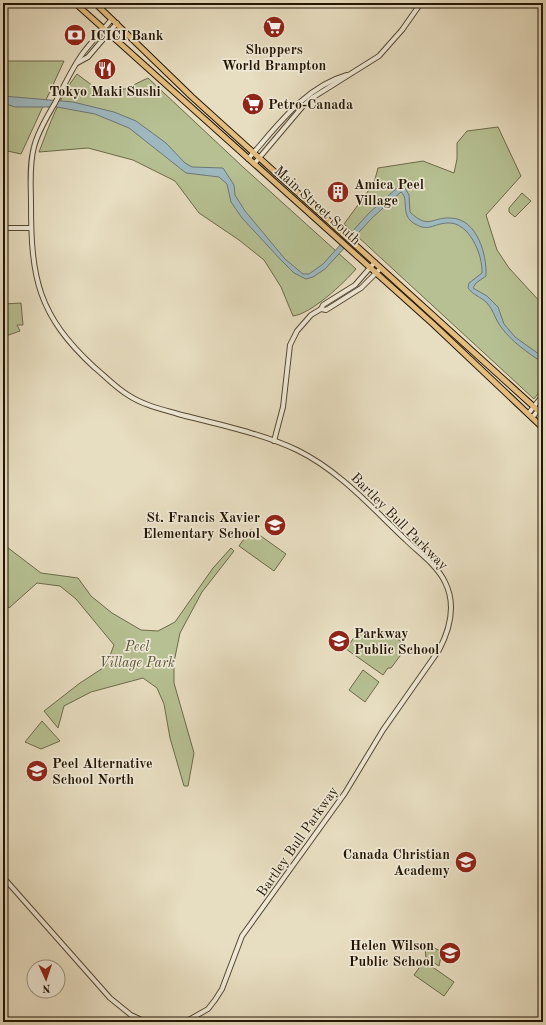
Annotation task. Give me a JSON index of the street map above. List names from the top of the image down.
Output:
{
  "streets": {
    "main road": ["Main Street South"],
    "street": ["Bartley Bull Parkway"]
  },
  "crossings": [
    ["Main Street South", "Bartley Bull Parkway"]
  ],
  "parks": ["Peel Village Park"],
  "places": {
    "supermarket": ["Shoppers World Brampton", "Petro-Canada"],
    "bank": ["ICICI Bank"],
    "restaurant": ["Tokyo Maki Sushi"],
    "building": ["Amica Peel Village"],
    "school or university": [
      "St. Francis Xavier Elementary School",
      "Parkway Public School",
      "Peel Alternative School North",
      "Canada Christian Academy",
      "Helen Wilson Public School"
    ]
  },
  "north": "bottom"
}
